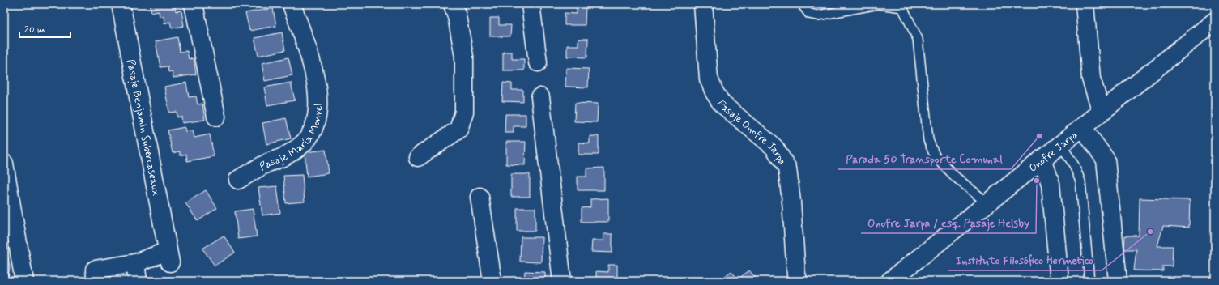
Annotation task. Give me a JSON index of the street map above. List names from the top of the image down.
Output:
{
  "streets": {
    "street": [
      "Pasaje Benjamín Subercaseaux",
      "Pasaje Onofre Jarpa",
      "Pasaje María Monvel",
      "Onofre Jarpa"
    ]
  },
  "places": ["Parada 50 Transporte Comunal", "Onofre Jarpa / esq. Pasaje Helsby", "Instituto Filosófico Hermetico"],
  "scale_bar": "20 m"
}
